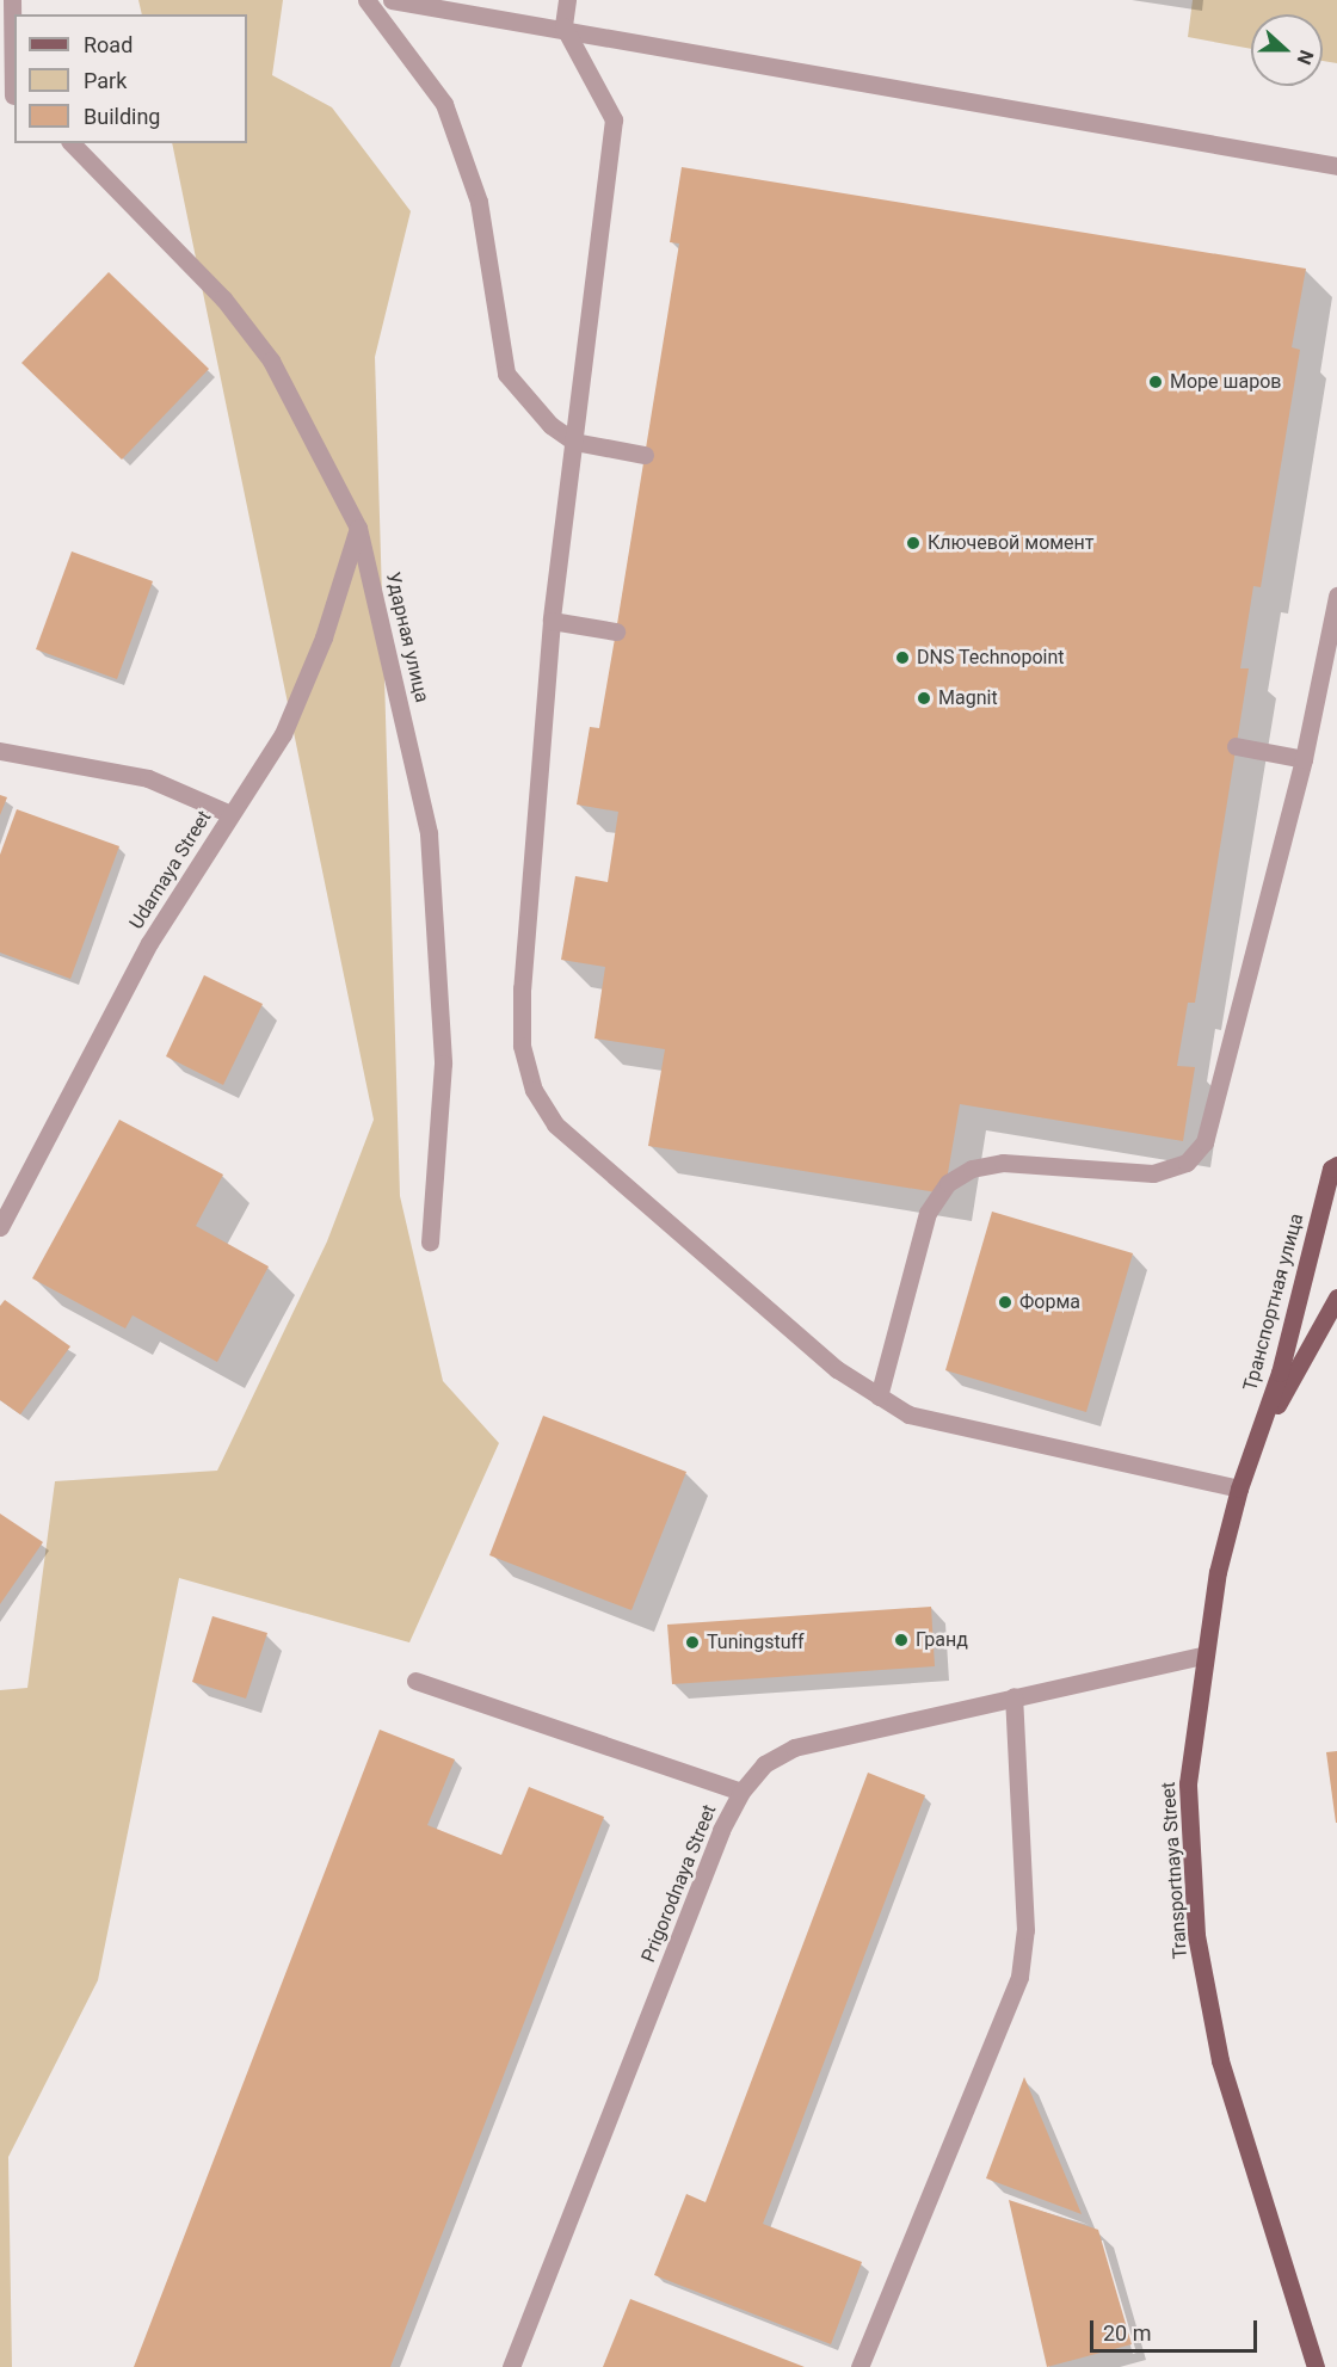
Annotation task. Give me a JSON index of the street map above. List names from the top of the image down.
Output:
{
  "streets": {
    "main road": ["Транспортная улица", "Transportnaya Street"],
    "street": ["Ударная улица", "Udarnaya Street", "Prigorodnaya Street"]
  },
  "crossings": [
    ["Ударная улица", "Udarnaya Street"],
    ["Транспортная улица", "Transportnaya Street"],
    ["Transportnaya Street", "Prigorodnaya Street"]
  ],
  "places": [
    "Море шаров",
    "Ключевой момент",
    "DNS Technopoint",
    "Magnit",
    "Форма",
    "Гранд",
    "Tuningstuff"
  ],
  "legend": ["Road", "Park", "Building"],
  "scale_bar": "20 m",
  "north": "right"
}
